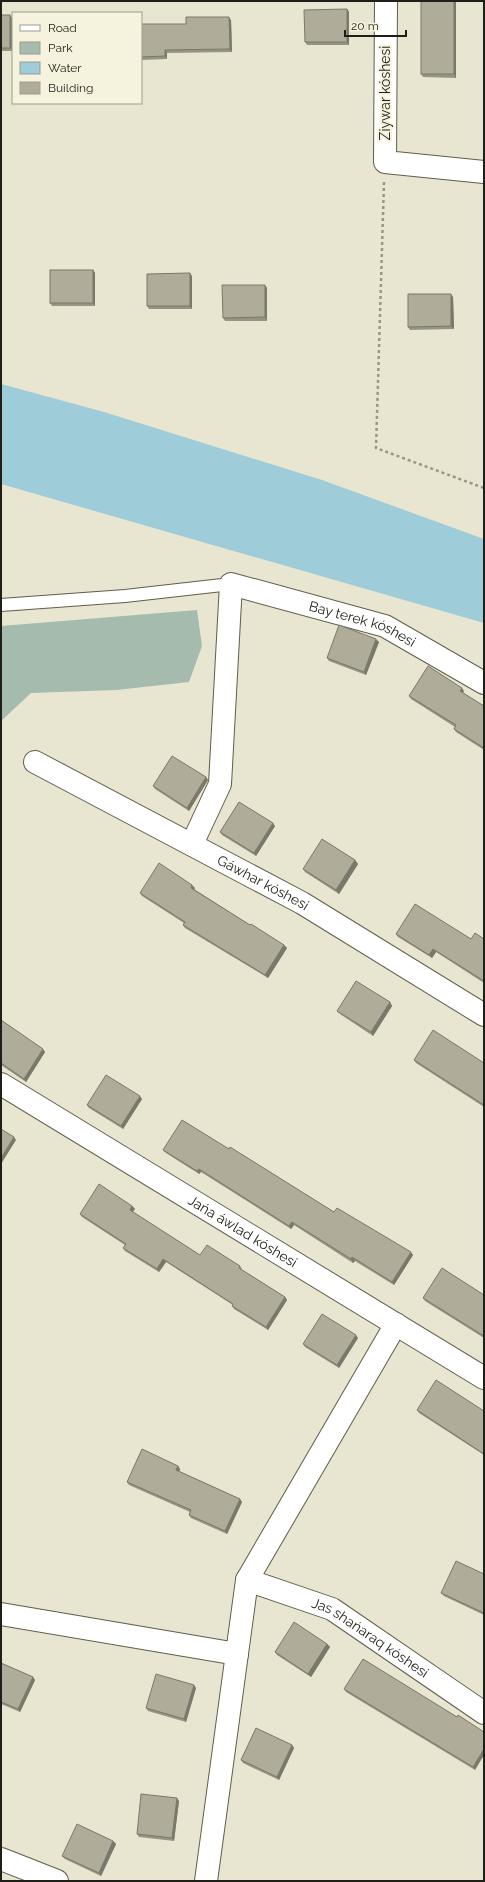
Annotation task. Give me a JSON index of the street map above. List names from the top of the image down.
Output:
{
  "streets": {
    "street": [
      "Ziywar kóshesi",
      "Bay terek kóshesi",
      "Gáwhar kóshesi",
      "Jańa áwlad kóshesi",
      "Jas shańaraq kóshesi"
    ]
  },
  "legend": [
    "Road",
    "Park",
    "Water",
    "Building"
  ],
  "scale_bar": "20 m"
}
